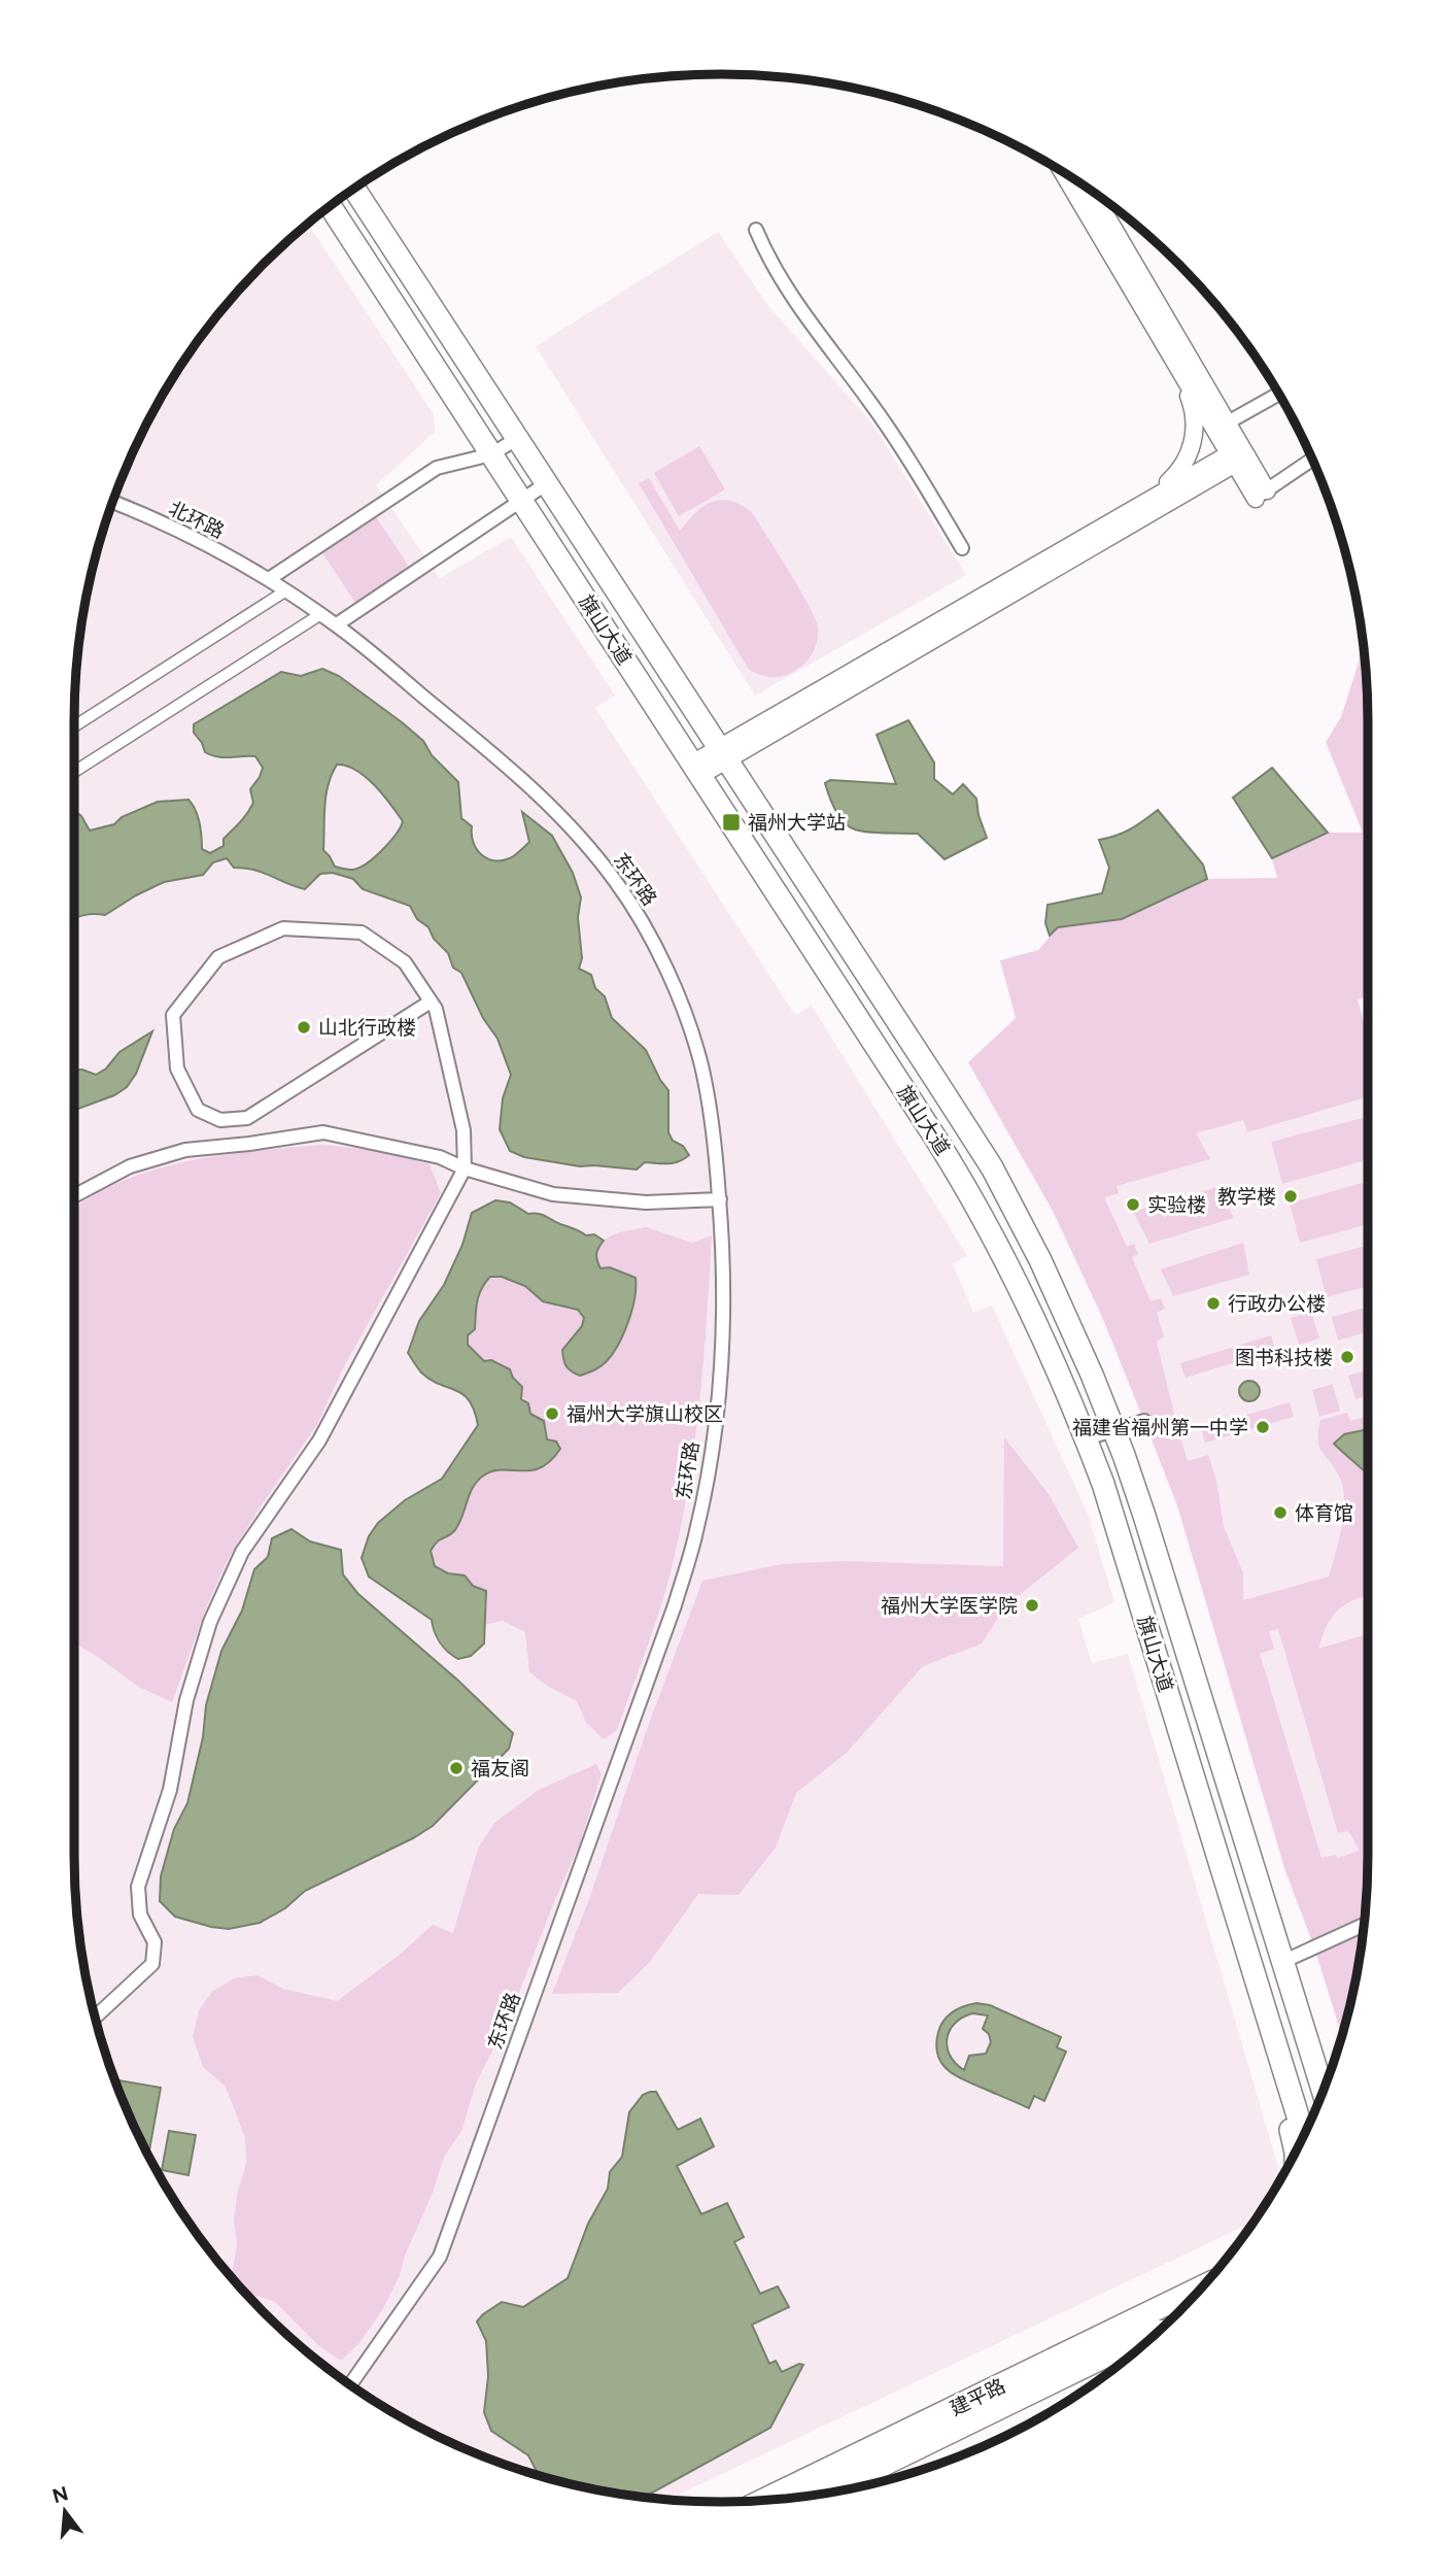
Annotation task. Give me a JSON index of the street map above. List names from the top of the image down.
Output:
{
  "streets": {
    "main road": ["旗山大道", "建平路"],
    "street": ["北环路", "东环路"]
  },
  "crossings": [
    ["北环路", "东环路"]
  ],
  "places": {
    "transit": ["福州大学站"],
    "other": [
      "山北行政楼",
      "教学楼",
      "实验楼",
      "行政办公楼",
      "图书科技楼",
      "福州大学旗山校区",
      "福建省福州第一中学",
      "体育馆",
      "福州大学医学院",
      "福友阁"
    ]
  },
  "north": "top"
}
